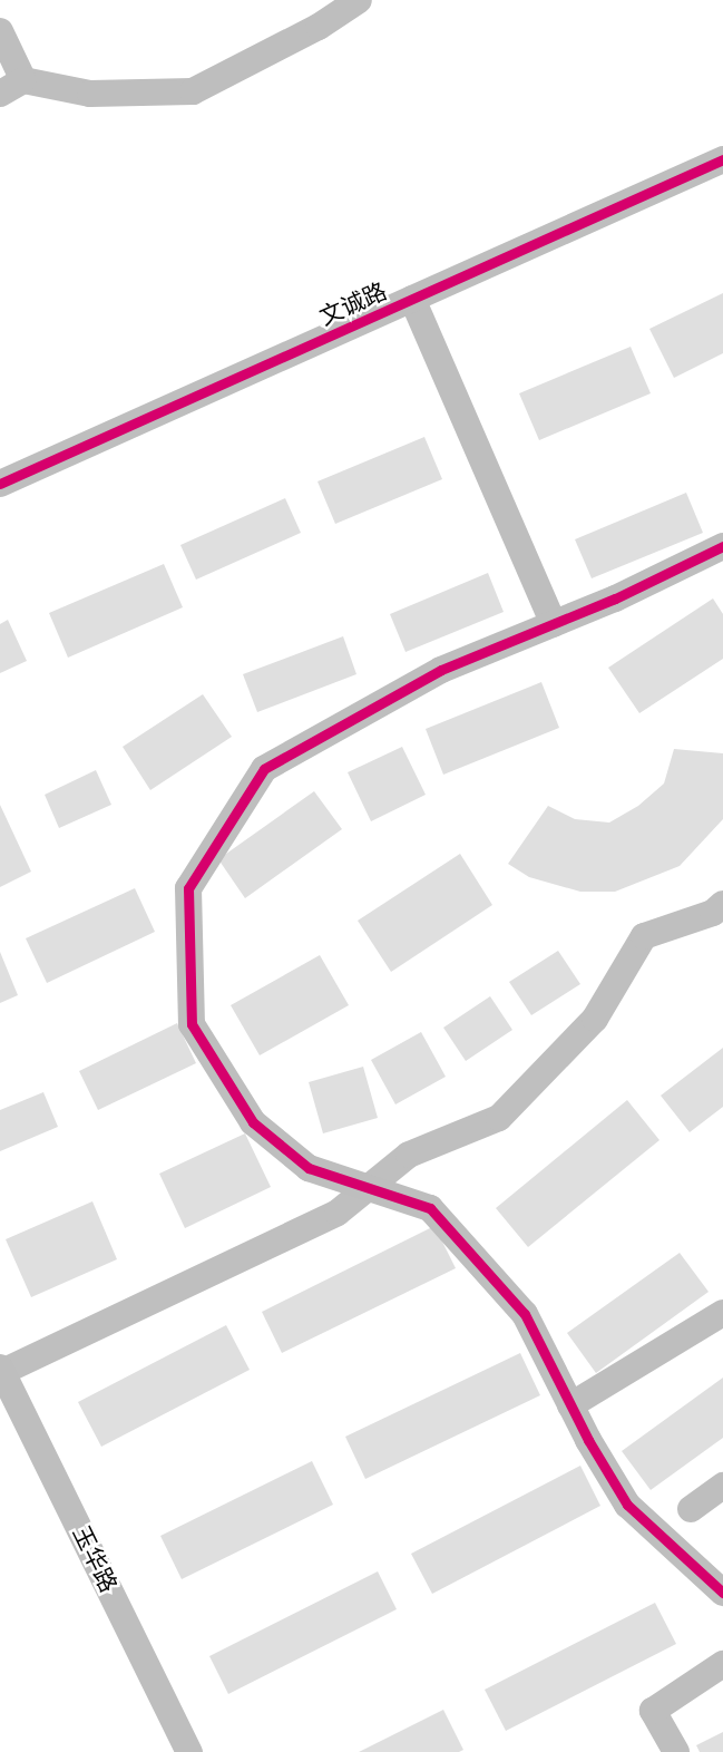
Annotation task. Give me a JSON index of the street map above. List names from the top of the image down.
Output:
{
  "streets": {
    "street": ["文诚路", "玉华路"]
  }
}
